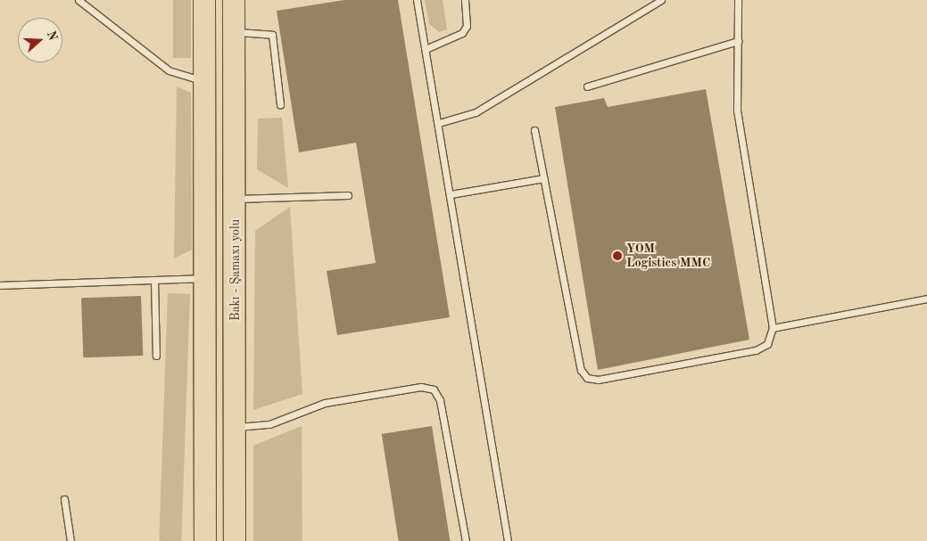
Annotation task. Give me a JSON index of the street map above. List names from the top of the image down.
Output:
{
  "streets": {
    "highway": ["Bakı - Şamaxı yolu"]
  },
  "places": ["YOM Logistics MMC"],
  "north": "right"
}
